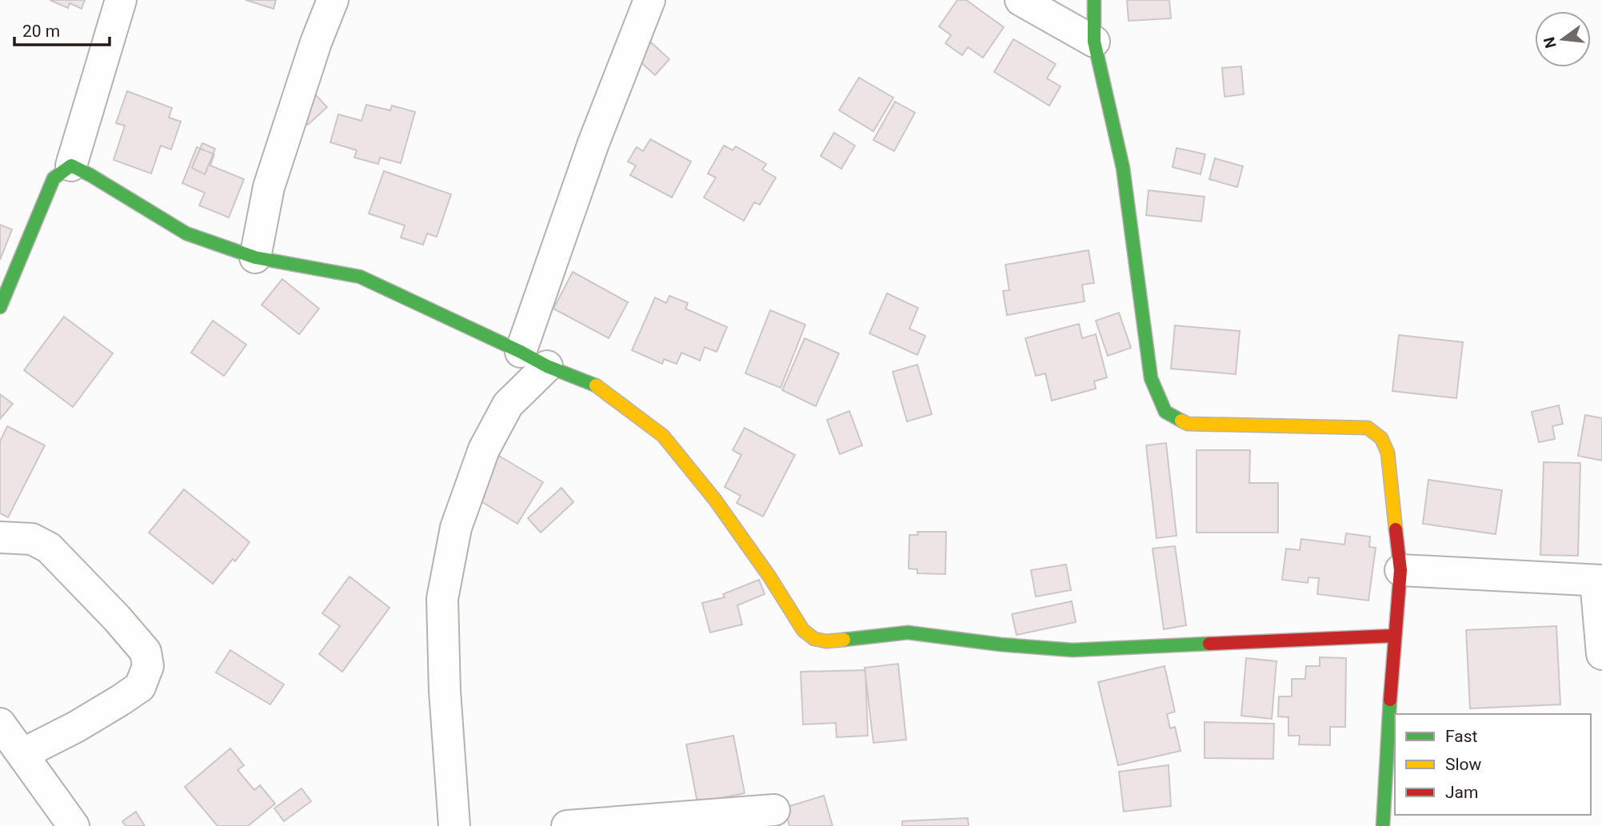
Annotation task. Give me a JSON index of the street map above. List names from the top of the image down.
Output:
{
  "legend": ["Fast", "Slow", "Jam"],
  "scale_bar": "20 m",
  "north": "left"
}
